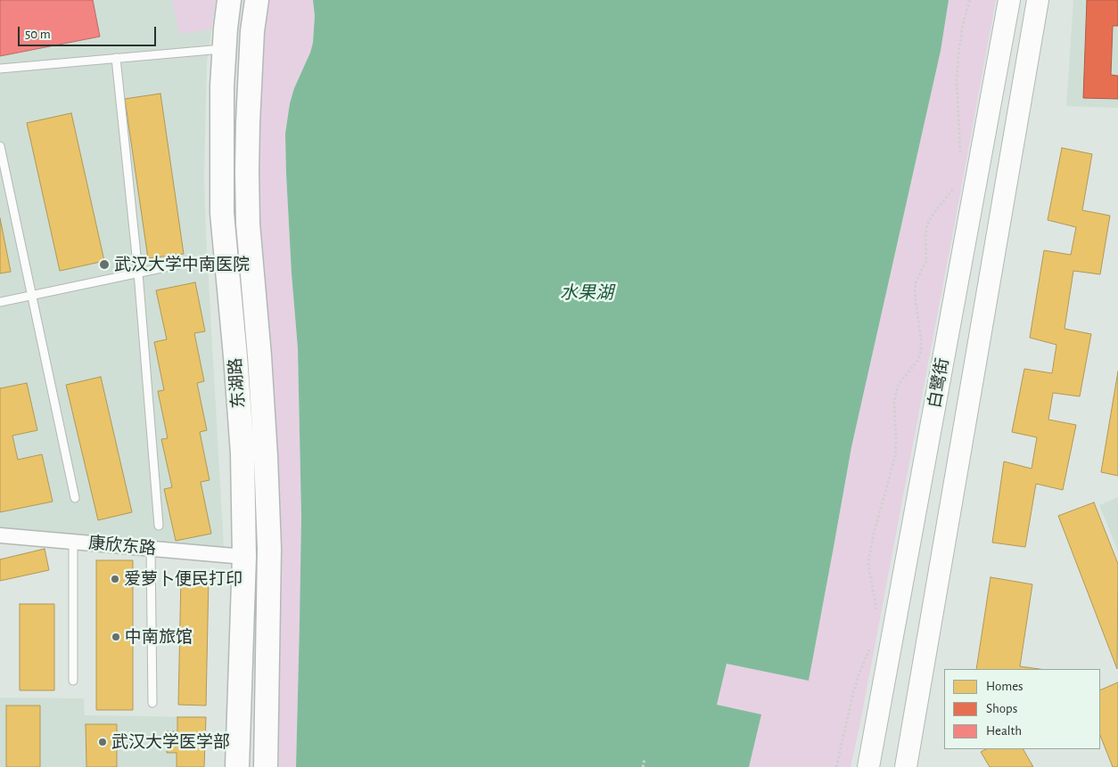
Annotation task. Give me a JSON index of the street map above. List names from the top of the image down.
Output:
{
  "streets": {
    "main road": ["东湖路", "白鹭街"],
    "street": ["康欣东路"]
  },
  "crossings": [
    ["东湖路", "康欣东路"]
  ],
  "water": ["水果湖"],
  "places": [
    "武汉大学中南医院",
    "爱萝卜便民打印",
    "中南旅馆",
    "武汉大学医学部"
  ],
  "legend": ["Homes", "Shops", "Health"],
  "scale_bar": "50 m"
}
